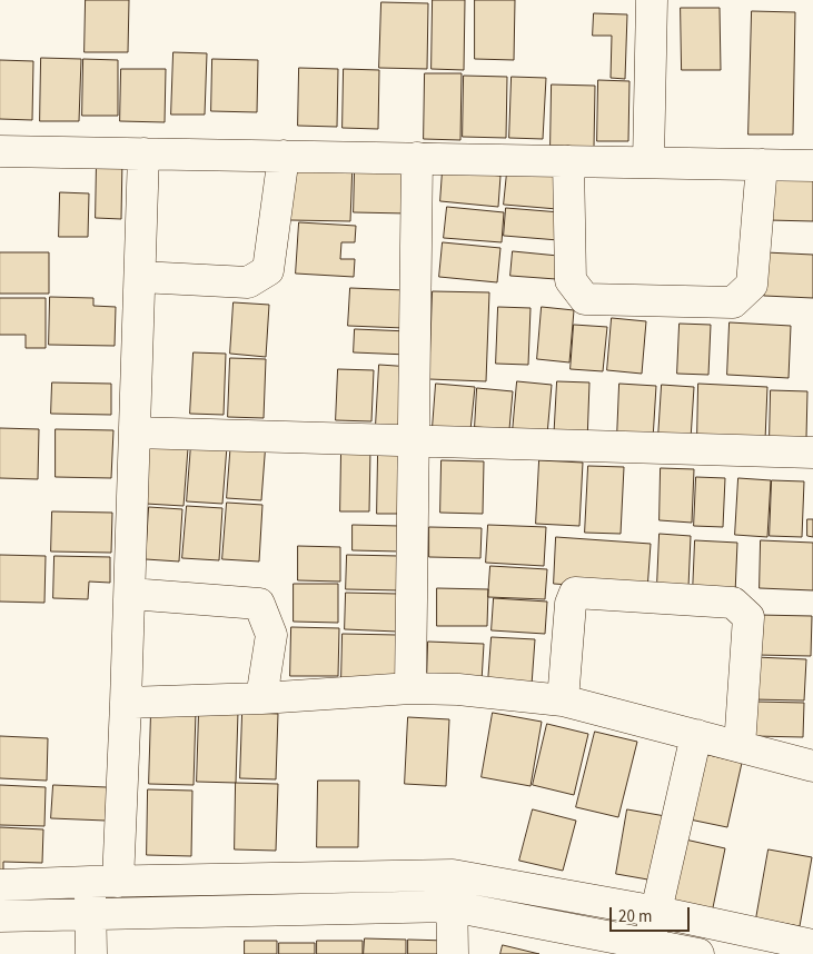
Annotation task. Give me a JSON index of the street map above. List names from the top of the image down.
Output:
{
  "scale_bar": "20 m"
}
